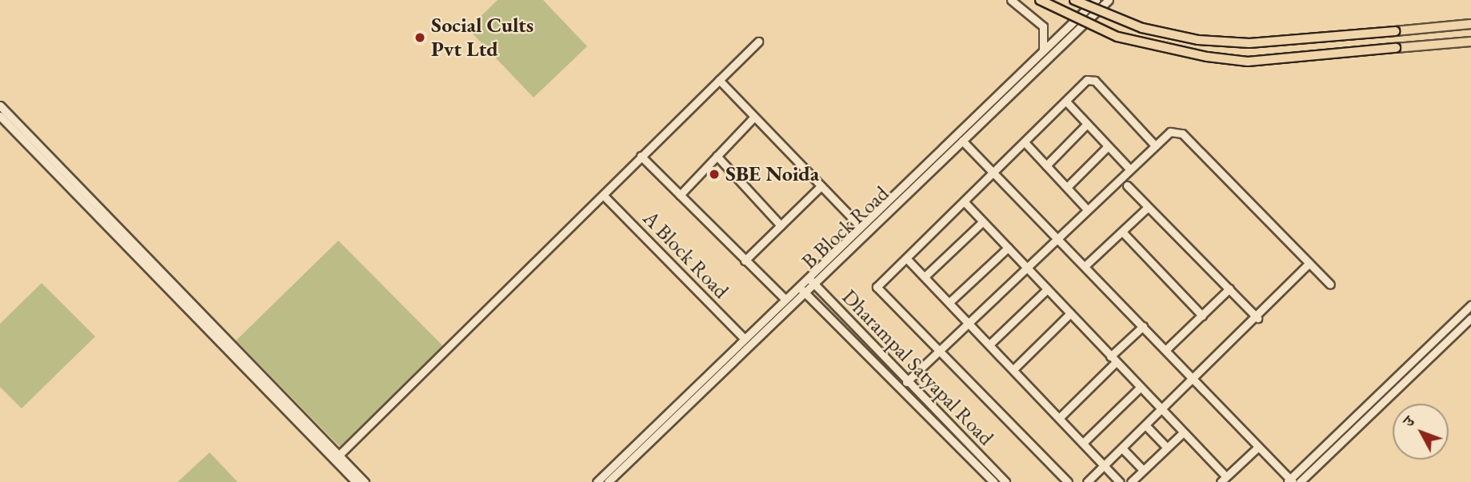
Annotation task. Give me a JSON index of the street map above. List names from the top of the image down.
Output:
{
  "streets": {
    "street": ["B Block Road", "A Block Road", "Dharampal Satyapal Road"]
  },
  "crossings": [
    ["B Block Road", "A Block Road"],
    ["B Block Road", "Dharampal Satyapal Road"]
  ],
  "places": ["Social Cults Pvt Ltd", "SBE Noida"],
  "north": "top left"
}
